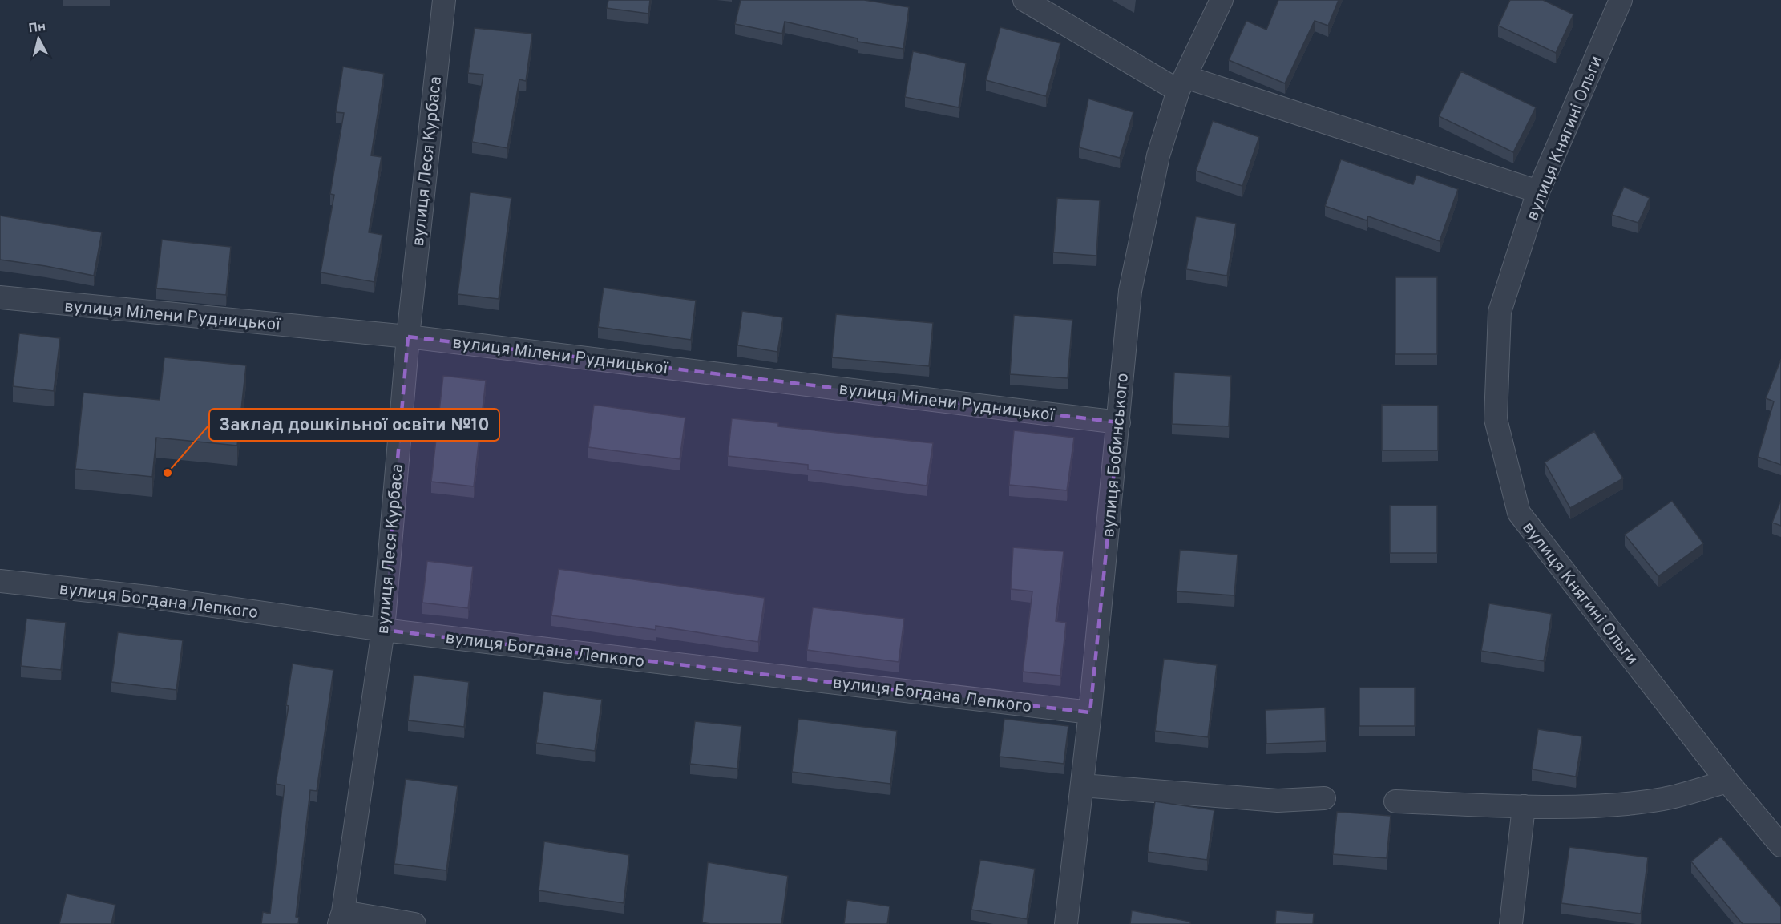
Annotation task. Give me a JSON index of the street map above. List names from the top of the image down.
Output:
{
  "streets": {
    "street": [
      "вулиця Княгині Ольги",
      "вулиця Леся Курбаса",
      "вулиця Мілени Рудницької",
      "вулиця Бобинського",
      "вулиця Богдана Лепкого"
    ]
  },
  "crossings": [
    ["вулиця Леся Курбаса", "вулиця Мілени Рудницької"],
    ["вулиця Леся Курбаса", "вулиця Богдана Лепкого"],
    ["вулиця Мілени Рудницької", "вулиця Бобинського"],
    ["вулиця Бобинського", "вулиця Богдана Лепкого"]
  ],
  "places": ["Заклад дошкільної освіти №10"],
  "north": "top"
}
